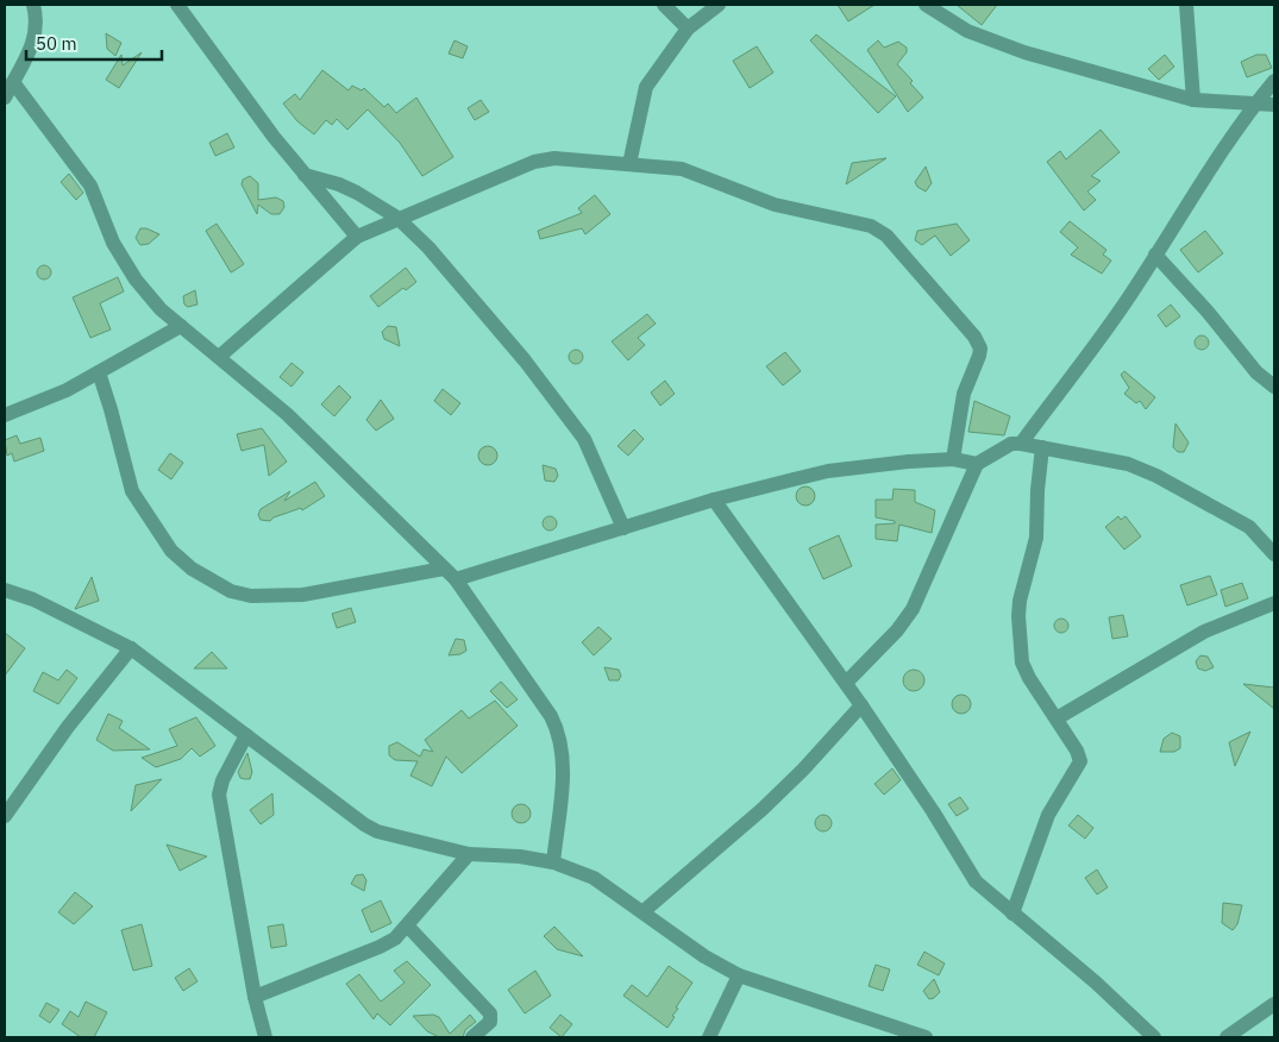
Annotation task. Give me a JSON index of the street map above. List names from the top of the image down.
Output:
{
  "scale_bar": "50 m"
}
